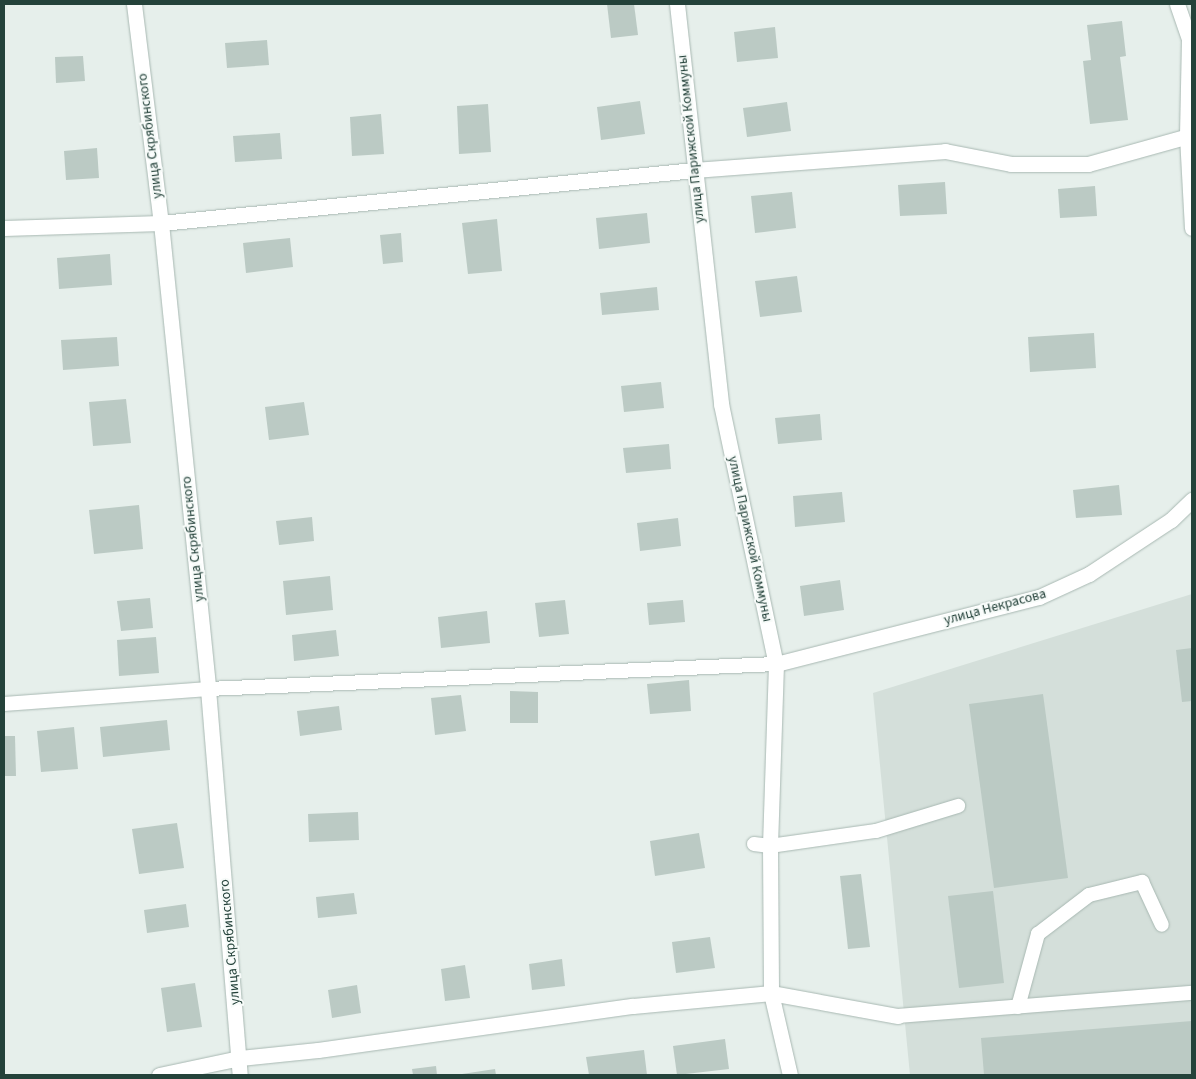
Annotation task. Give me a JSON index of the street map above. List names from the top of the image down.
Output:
{
  "streets": {
    "street": ["улица Скрябинского", "улица Парижской Коммуны", "улица Некрасова"]
  },
  "crossings": [
    ["улица Парижской Коммуны", "улица Некрасова"]
  ]
}
